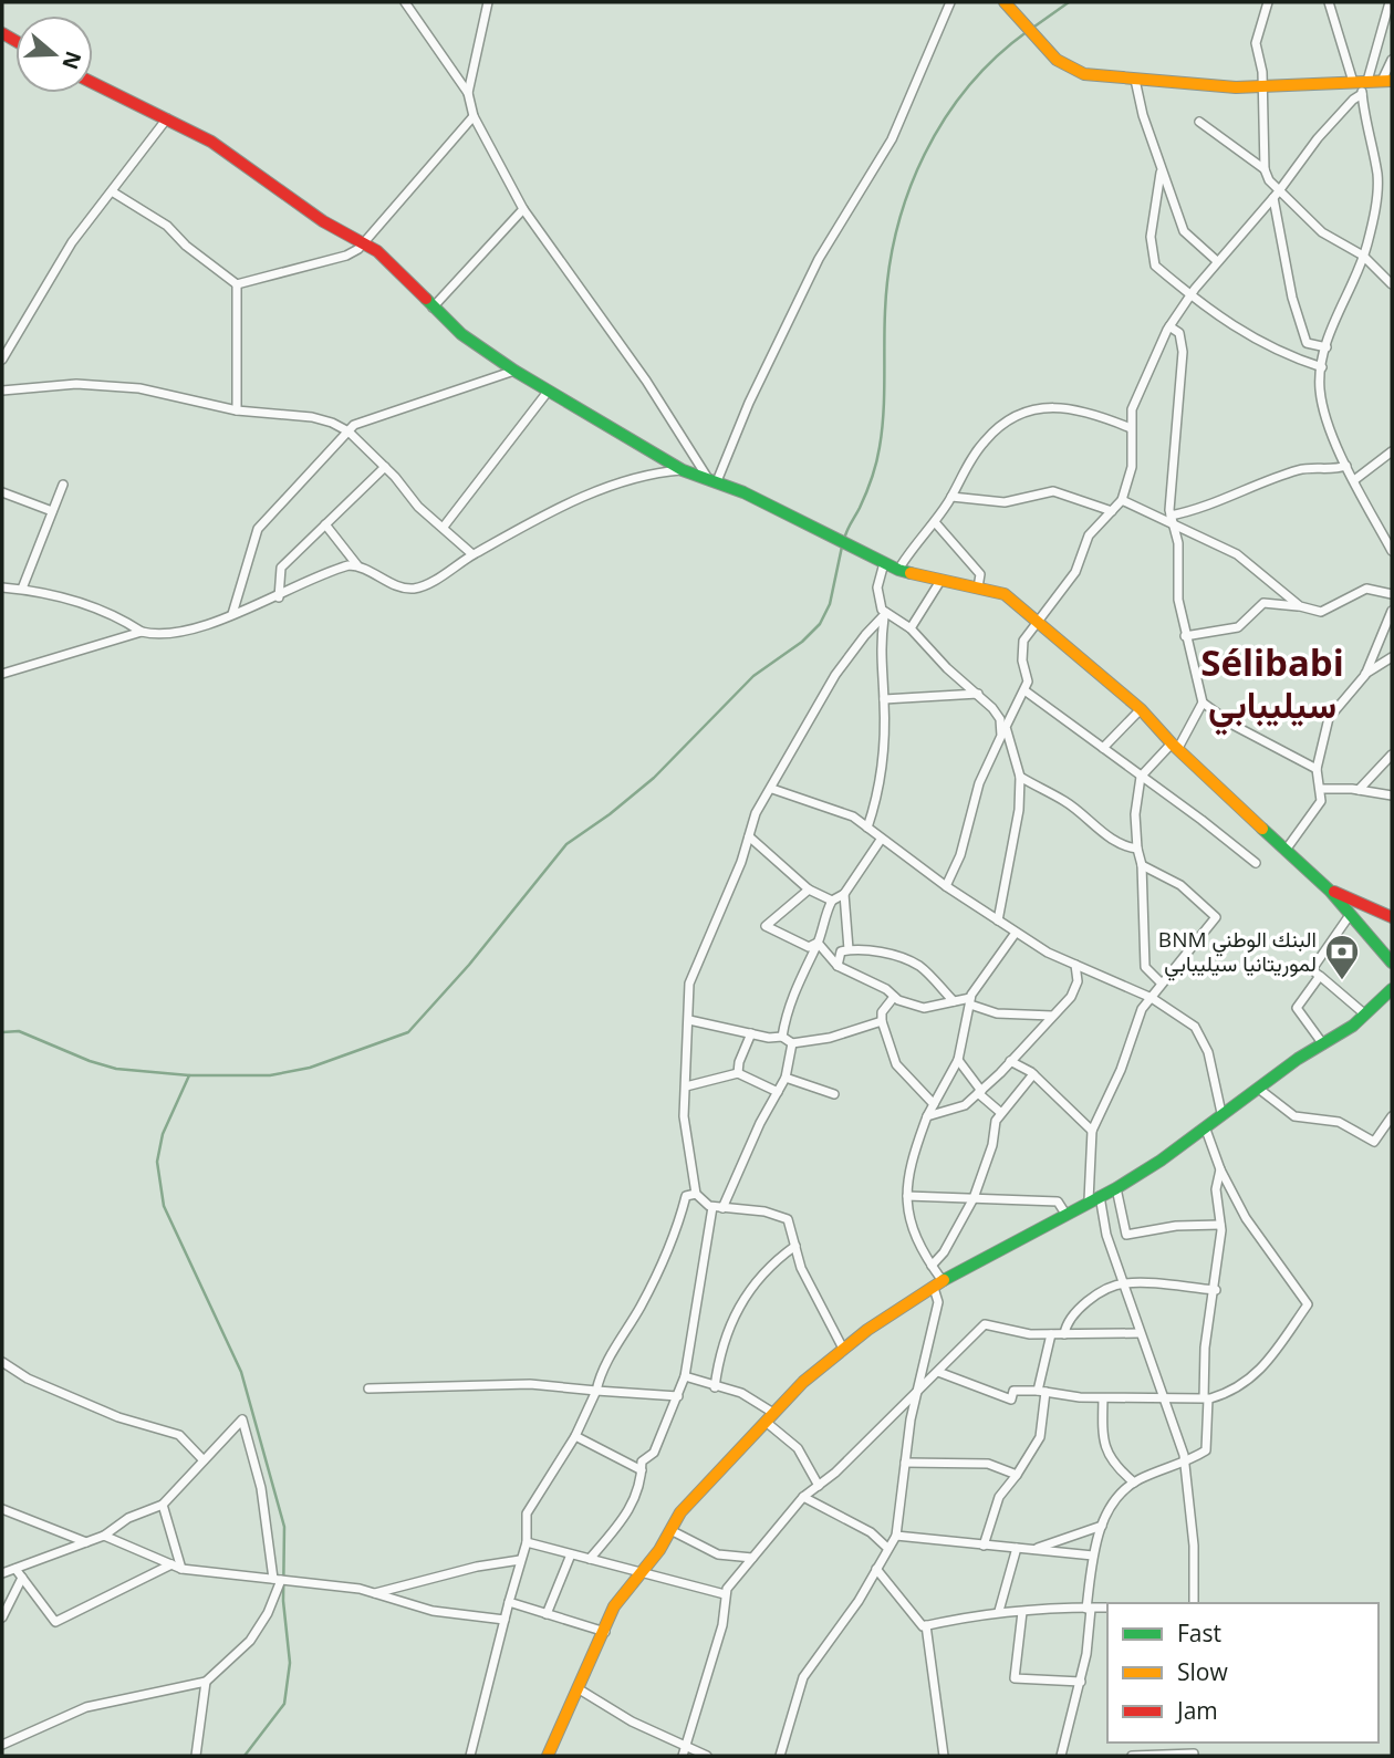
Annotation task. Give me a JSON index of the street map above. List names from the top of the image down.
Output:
{
  "districts": ["Sélibabi سيليبابي"],
  "places": {
    "bank": ["BNM البنك الوطني لموريتانيا سيليبابي"]
  },
  "legend": ["Fast", "Slow", "Jam"],
  "north": "right"
}
